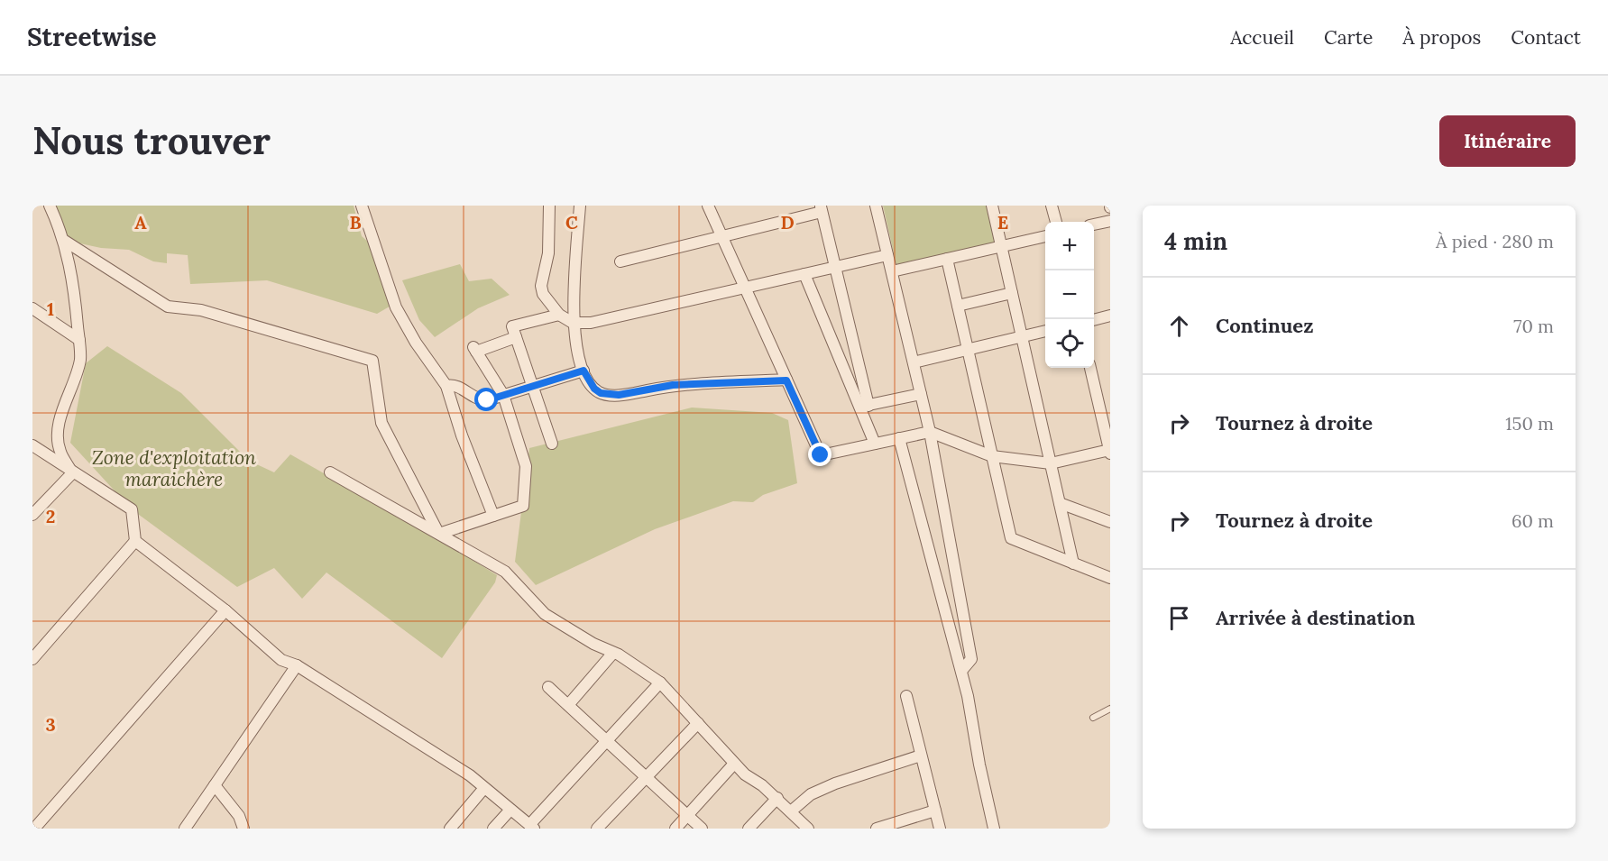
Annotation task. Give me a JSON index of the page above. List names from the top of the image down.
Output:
{
  "parks": ["Zone d'exploitation maraichère"],
  "page": {
    "header": "Streetwise",
    "nav": [
      "Accueil",
      "Carte",
      "À propos",
      "Contact"
    ],
    "buttons": "Itinéraire",
    "title": "Nous trouver",
    "heading": ["4 min", "À pied · 280 m"],
    "map_buttons": ["+", "−"],
    "list": [
      ["Continuez", "70 m"],
      ["Tournez à droite", "150 m"],
      ["Tournez à droite", "60 m"],
      "Arrivée à destination"
    ]
  },
  "grid": {
    "columns": [
      "A",
      "B",
      "C",
      "D",
      "E"
    ],
    "rows": ["1", "2", "3"]
  }
}
